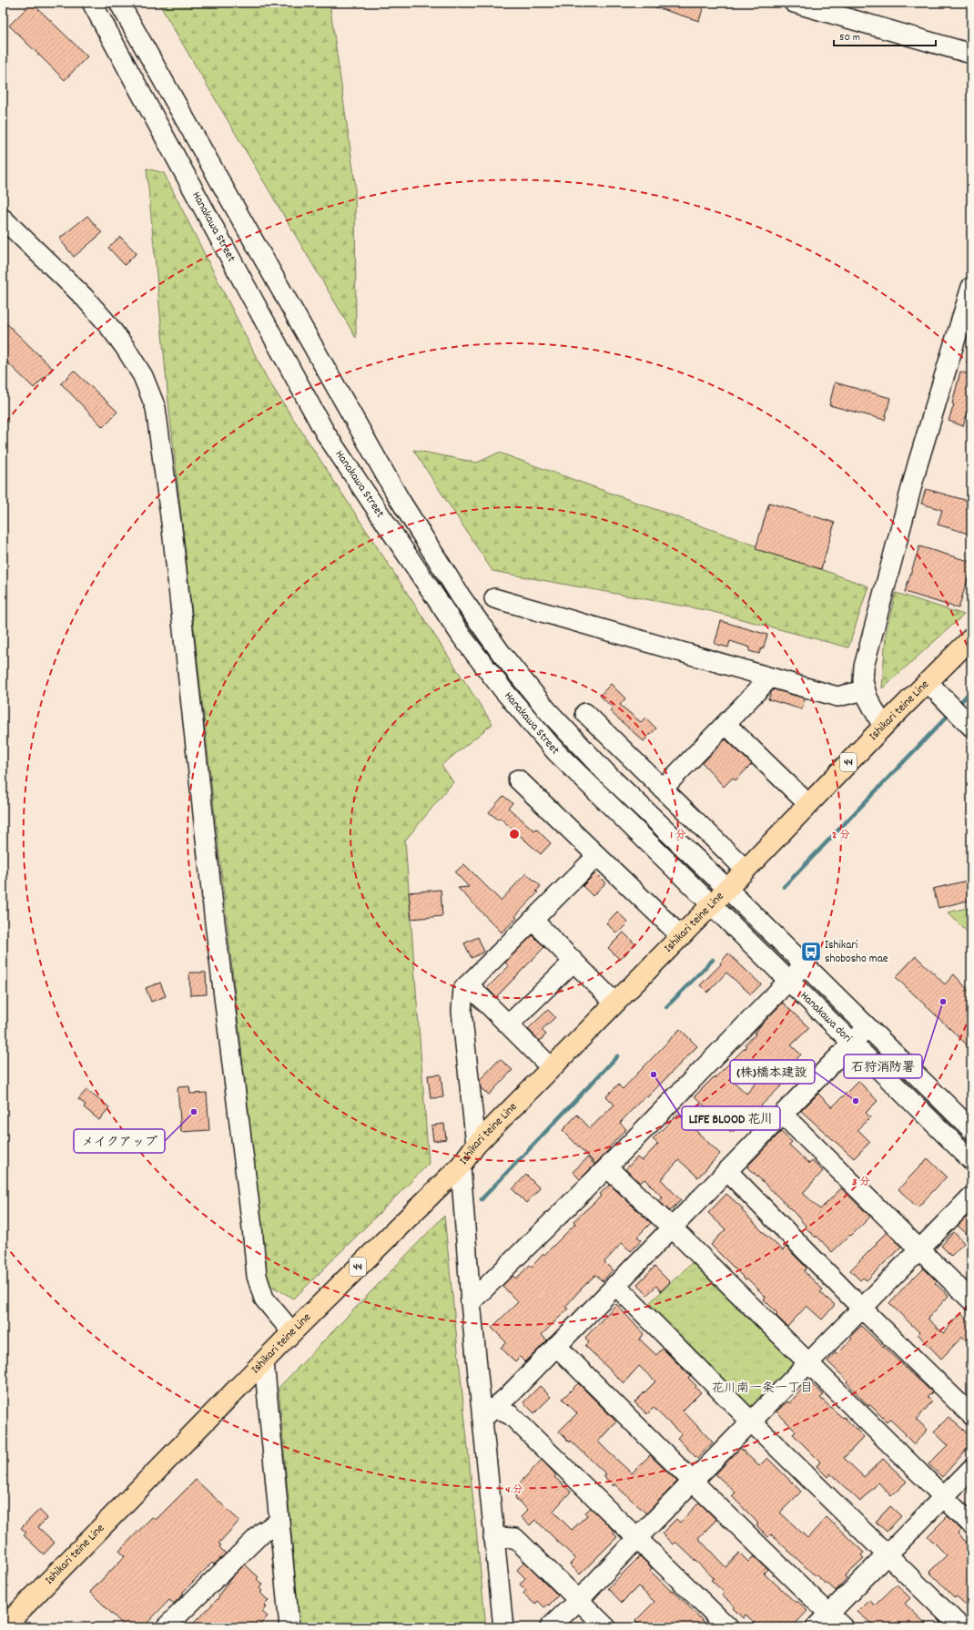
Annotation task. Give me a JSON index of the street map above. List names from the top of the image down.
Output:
{
  "streets": {
    "main road": ["Ishikari teine Line", "44"],
    "street": ["Hanakawa Street", "Hanakawa dori"]
  },
  "crossings": [
    ["Hanakawa Street", "Ishikari teine Line"],
    ["Hanakawa Street", "Hanakawa dori"],
    ["Ishikari teine Line", "Hanakawa dori"]
  ],
  "districts": ["花川南一条一丁目"],
  "places": {
    "bus stop": ["Ishikari shobosho mae"],
    "other": [
      "石狩消防署",
      "LIFE BLOOD 花川",
      "(株)橋本建設",
      "メイクアップ"
    ]
  },
  "scale_bar": "50 m",
  "rings": [
    "1 分",
    "2 分",
    "3 分",
    "4 分"
  ]
}
